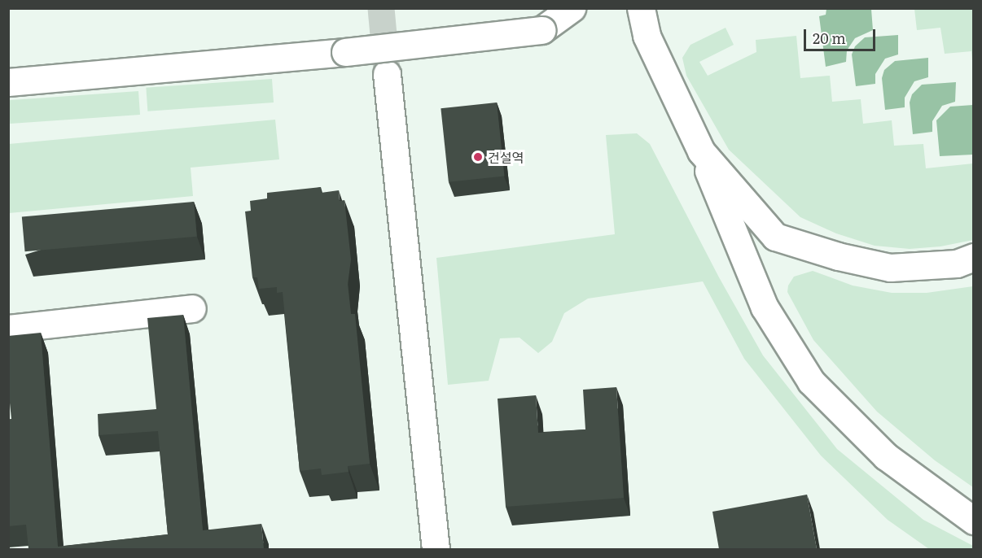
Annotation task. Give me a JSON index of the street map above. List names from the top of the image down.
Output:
{
  "places": ["건설역"],
  "scale_bar": "20 m"
}
